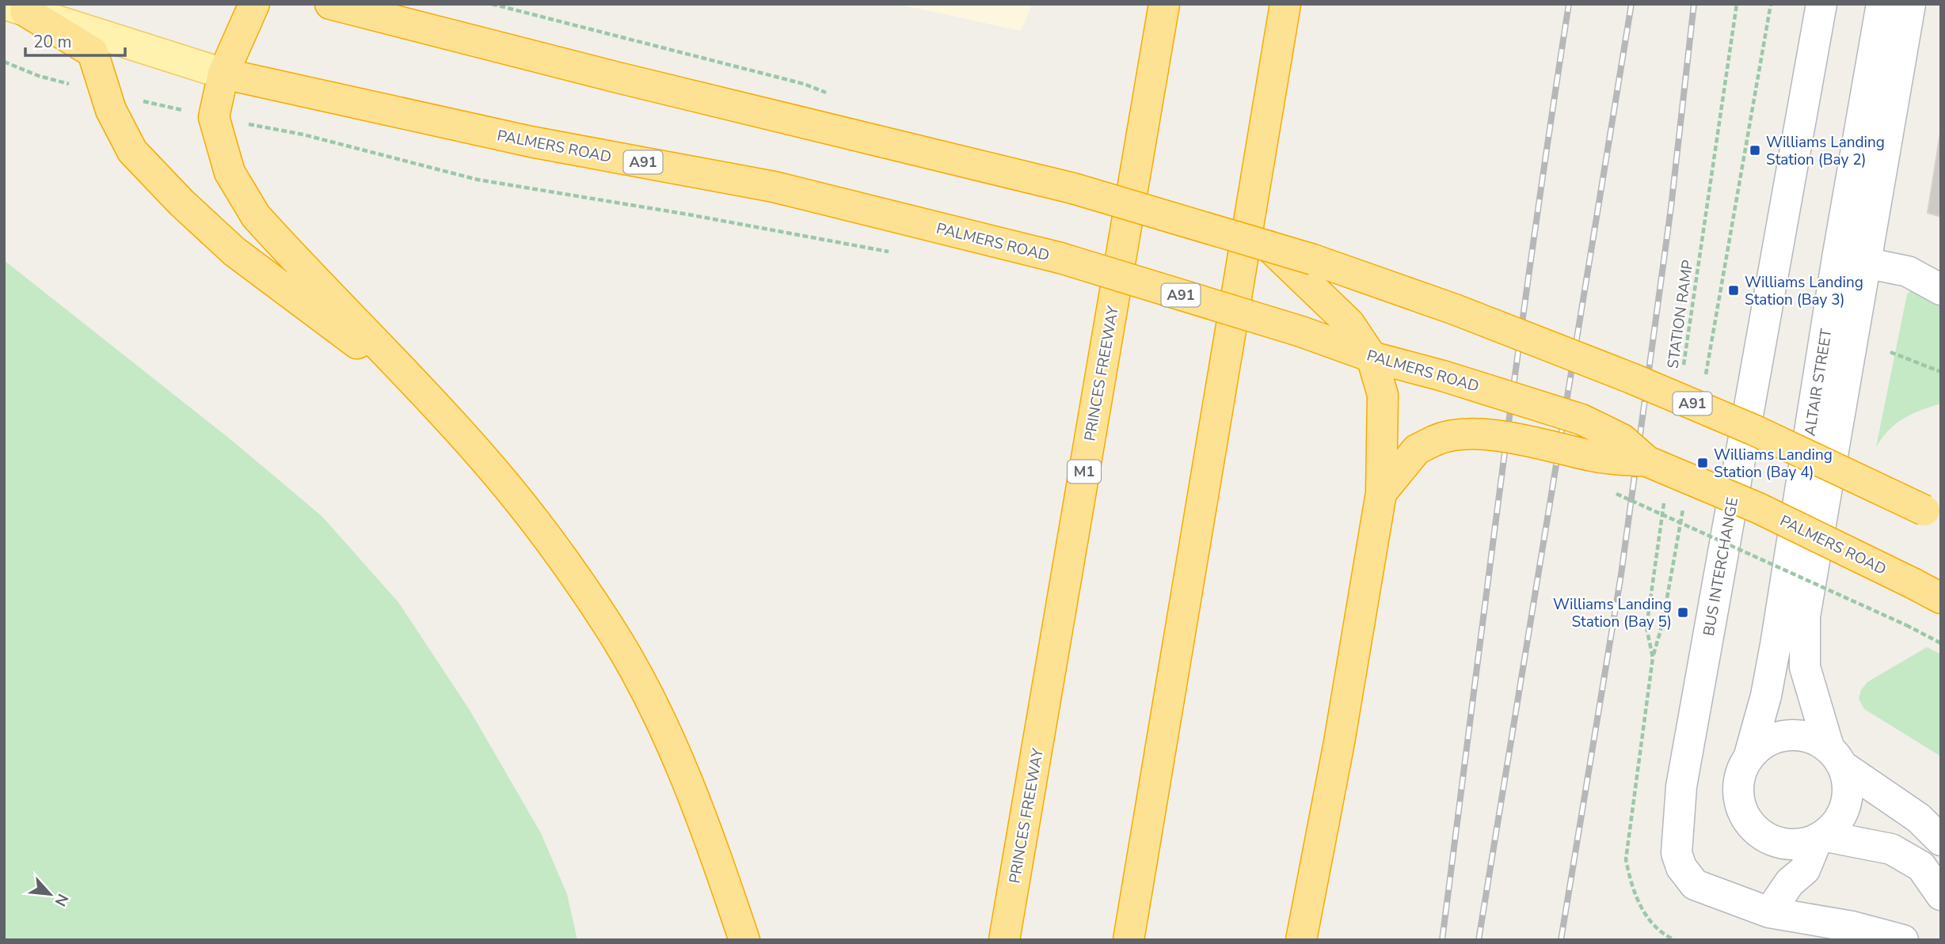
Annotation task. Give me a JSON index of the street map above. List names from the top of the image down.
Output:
{
  "streets": {
    "highway": [
      "PALMERS ROAD",
      "A91",
      "PRINCES FREEWAY",
      "M1"
    ],
    "street": ["ALTAIR STREET", "BUS INTERCHANGE"],
    "path": ["STATION RAMP"]
  },
  "places": {
    "transit": [
      "Williams Landing Station (Bay 2)",
      "Williams Landing Station (Bay 3)",
      "Williams Landing Station (Bay 4)",
      "Williams Landing Station (Bay 5)"
    ]
  },
  "scale_bar": "20 m",
  "north": "bottom right"
}
